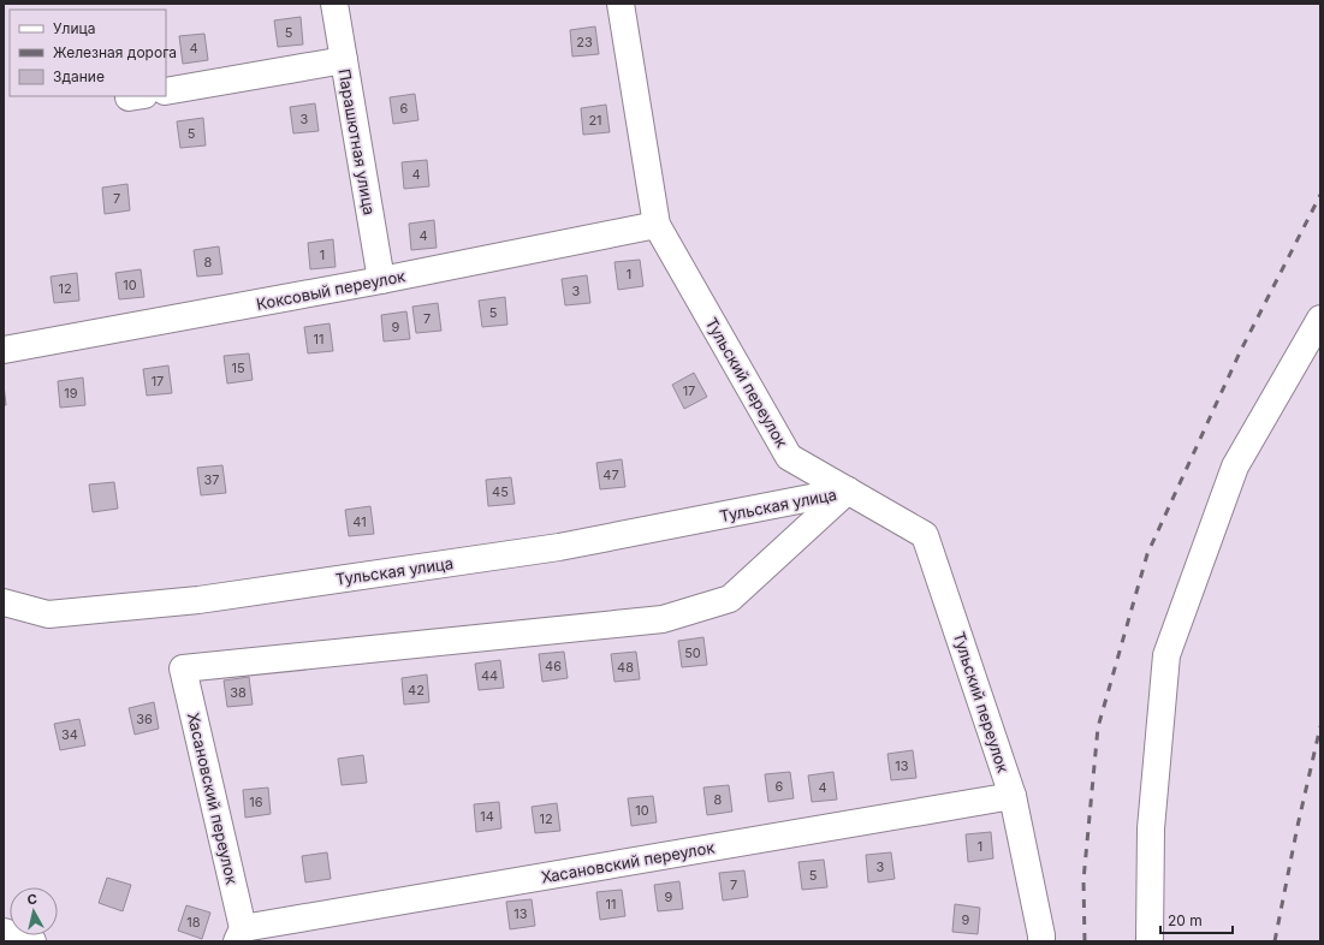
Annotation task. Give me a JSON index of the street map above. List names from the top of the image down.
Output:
{
  "streets": {
    "street": [
      "Парашютная улица",
      "Коксовый переулок",
      "Тульский переулок",
      "Тульская улица",
      "Хасановский переулок"
    ]
  },
  "crossings": [
    ["Парашютная улица", "Коксовый переулок"],
    ["Коксовый переулок", "Тульский переулок"],
    ["Тульский переулок", "Тульская улица"],
    ["Тульский переулок", "Хасановский переулок"],
    ["Тульская улица", "Хасановский переулок"]
  ],
  "house_numbers": [
    "5",
    "23",
    "4",
    "6",
    "3",
    "21",
    "5",
    "4",
    "7",
    "4",
    "1",
    "8",
    "1",
    "10",
    "12",
    "3",
    "5",
    "7",
    "9",
    "11",
    "15",
    "17",
    "17",
    "19",
    "47",
    "37",
    "45",
    "41",
    "50",
    "46",
    "48",
    "44",
    "42",
    "38",
    "36",
    "34",
    "13",
    "6",
    "4",
    "8",
    "16",
    "10",
    "14",
    "12",
    "1",
    "3",
    "5",
    "7",
    "9",
    "11",
    "13",
    "9",
    "18"
  ],
  "legend": ["Улица", "Железная дорога", "Здание"],
  "scale_bar": "20 m",
  "north": "top"
}
